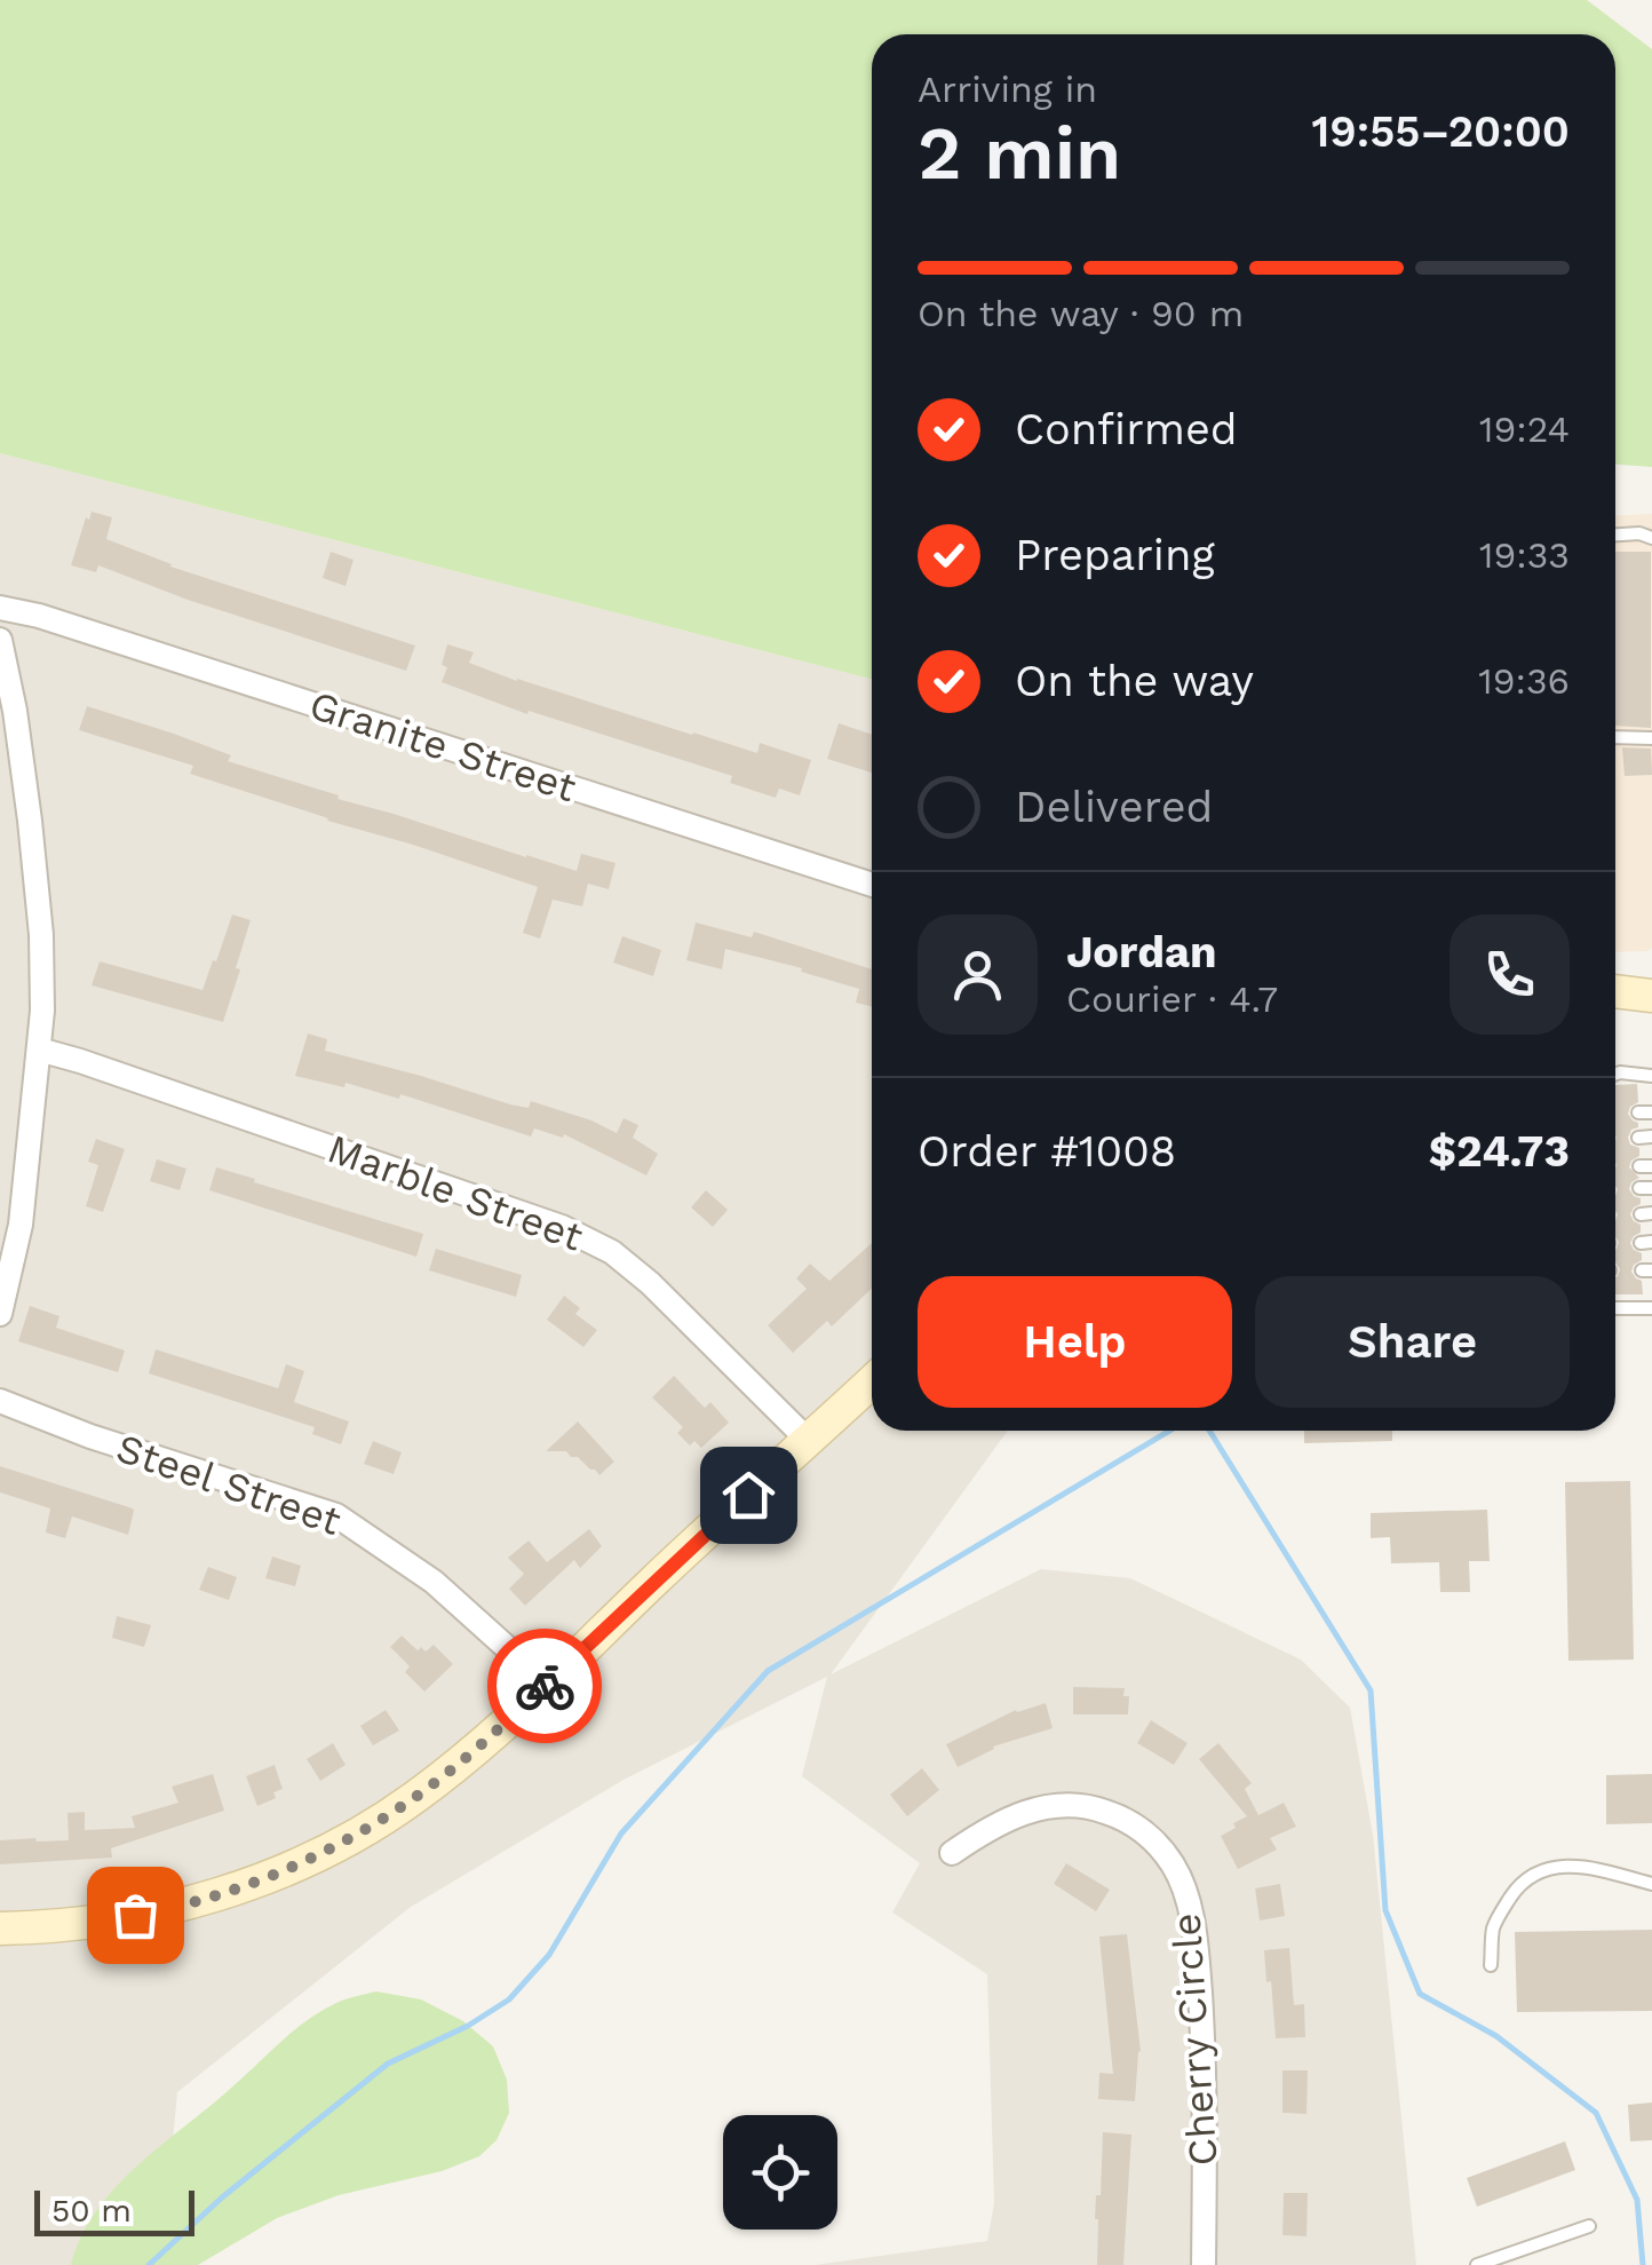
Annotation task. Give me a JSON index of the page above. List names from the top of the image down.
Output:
{
  "streets": {
    "street": [
      "Granite Street",
      "Marble Street",
      "Steel Street",
      "Cherry Circle"
    ]
  },
  "scale_bar": "50 m",
  "page": {
    "heading": ["2 min", "Arriving in", "19:55–20:00"],
    "panel": [
      "Jordan",
      "Courier · 4.7",
      "Order #1008",
      "$24.73"
    ],
    "bar": "On the way · 90 m",
    "list": [
      ["Confirmed", "19:24"],
      ["Preparing", "19:33"],
      ["On the way", "19:36"],
      "Delivered"
    ],
    "buttons": ["Help", "Share"],
    "scale": "50 m"
  }
}
